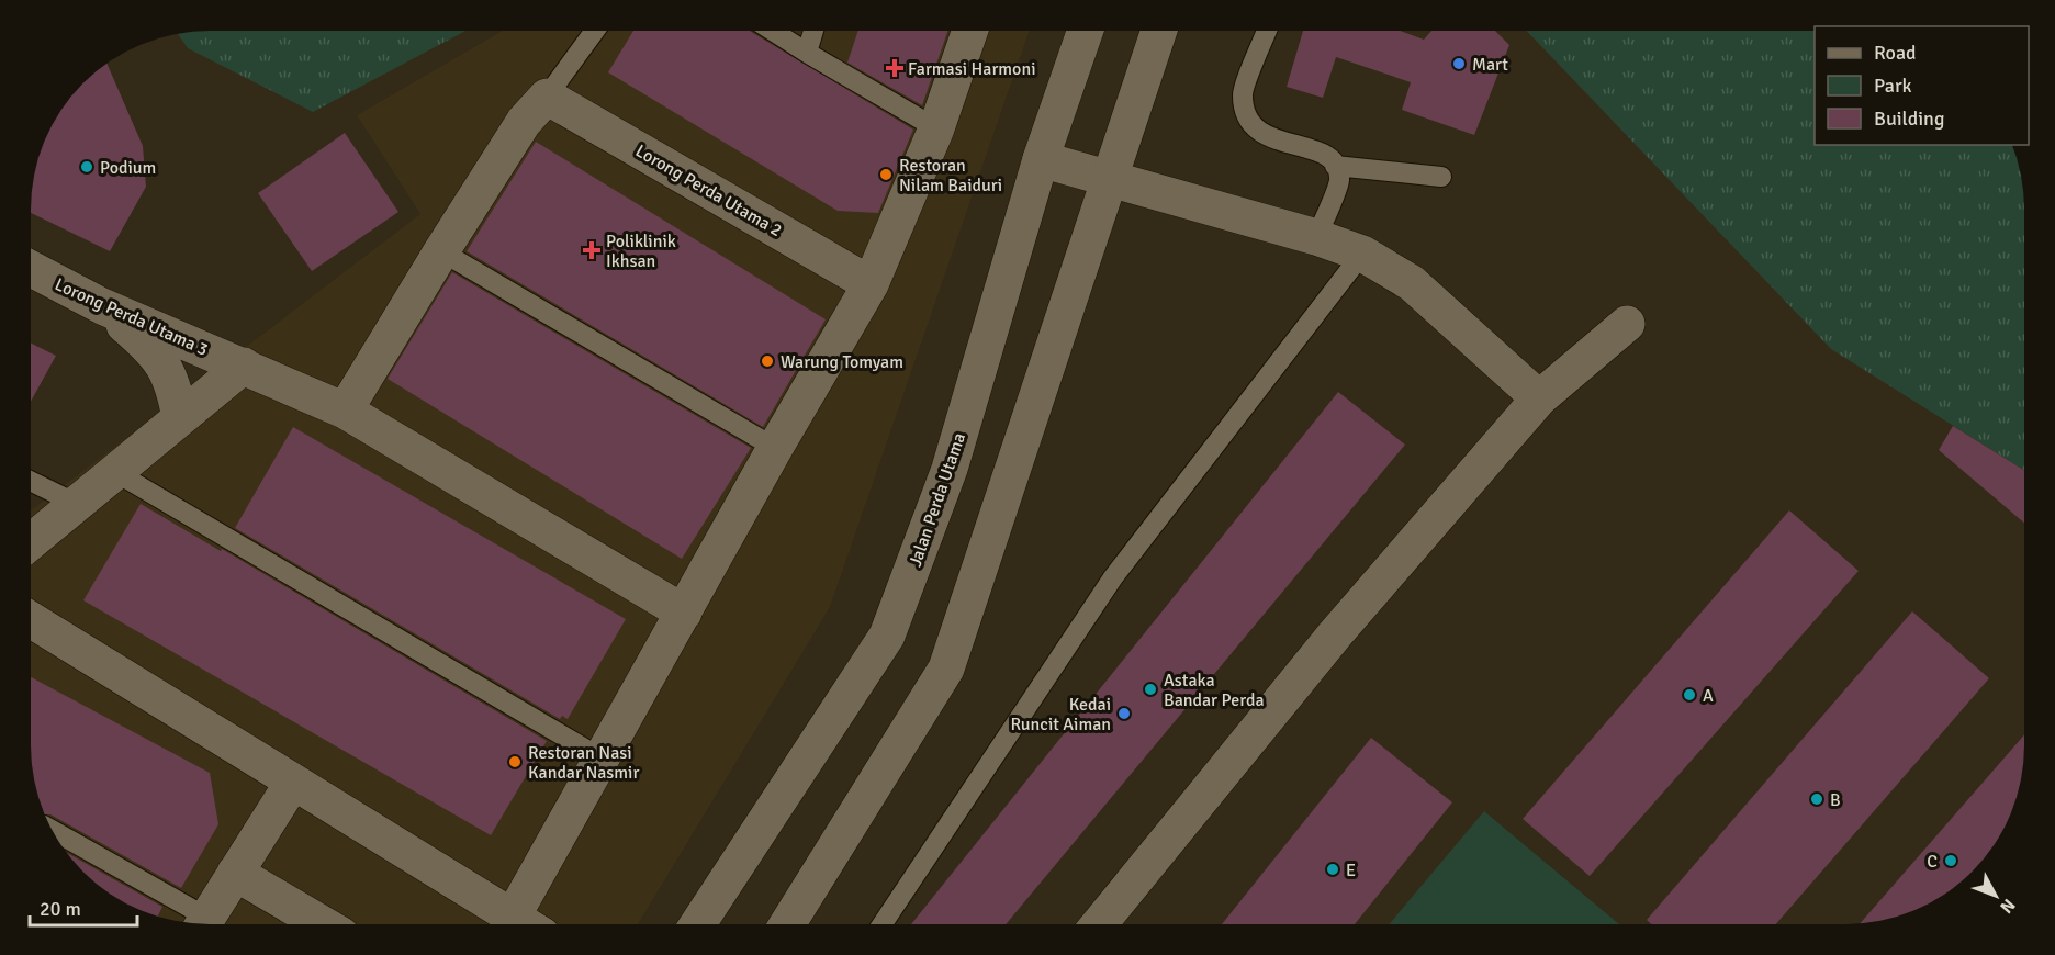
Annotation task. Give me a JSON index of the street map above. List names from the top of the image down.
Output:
{
  "streets": {
    "street": ["Lorong Perda Utama 2", "Lorong Perda Utama 3", "Jalan Perda Utama"]
  },
  "places": {
    "other": [
      "Mart",
      "Podium",
      "Restoran Nilam Baiduri",
      "Warung Tomyam",
      "Astaka Bandar Perda",
      "A",
      "Kedai Runcit Aiman",
      "Restoran Nasi Kandar Nasmir",
      "B",
      "C",
      "E"
    ],
    "health": ["Farmasi Harmoni", "Poliklinik Ikhsan"]
  },
  "legend": ["Road", "Park", "Building"],
  "scale_bar": "20 m",
  "north": "bottom right"
}
